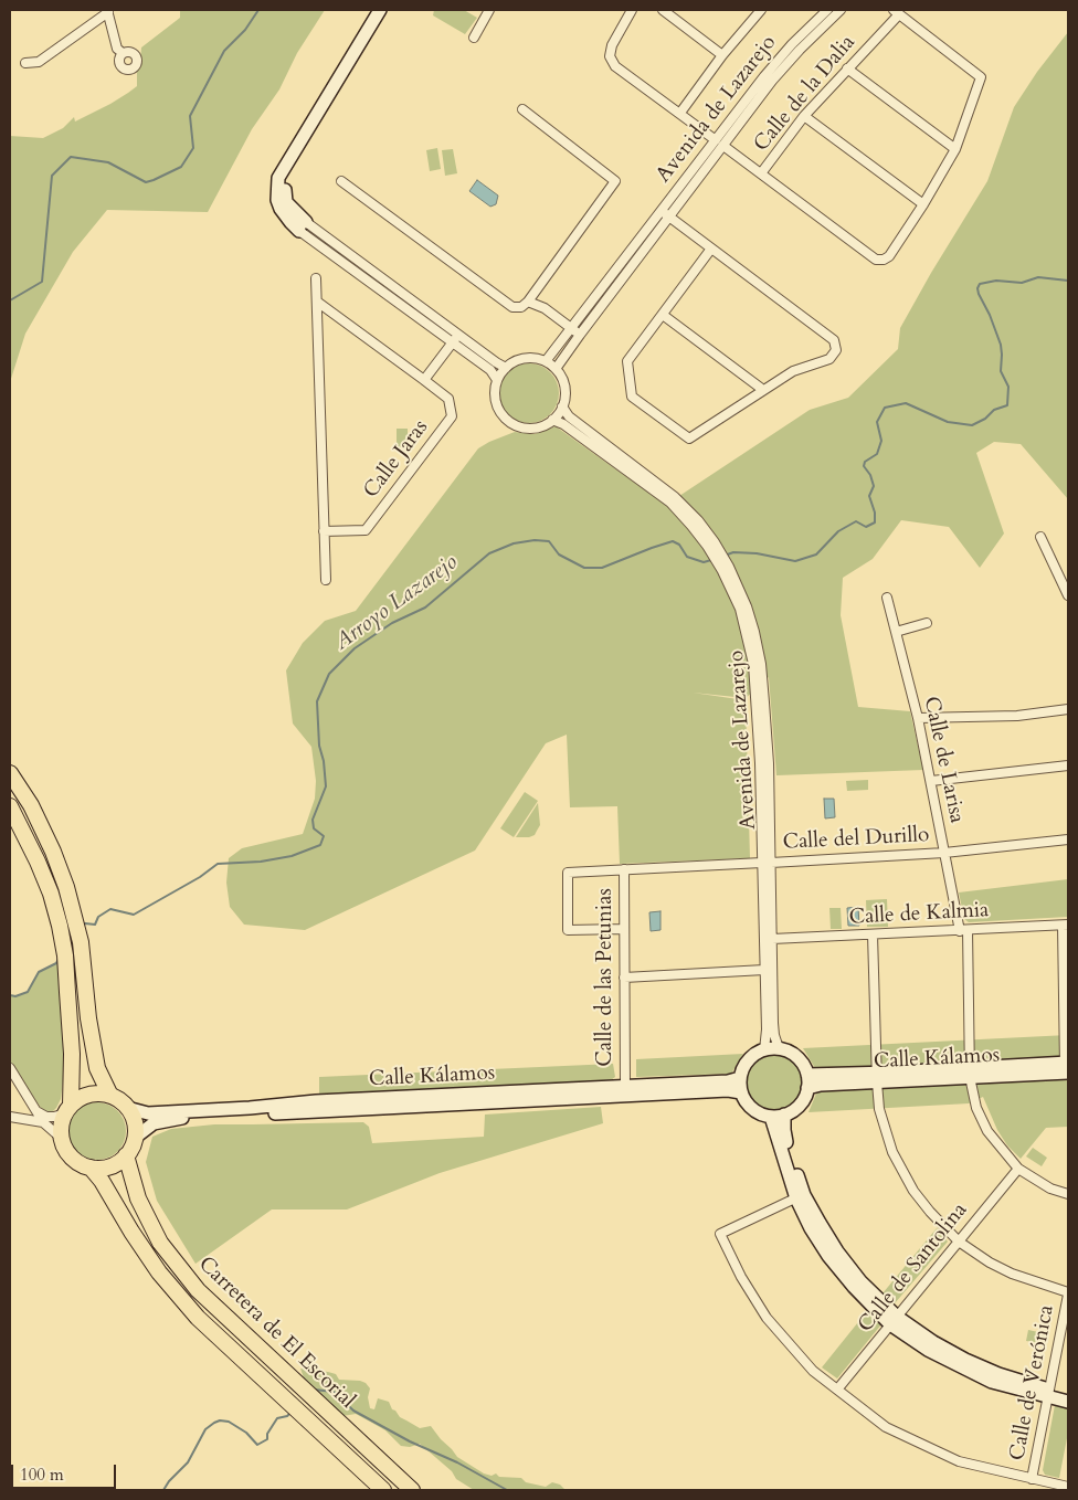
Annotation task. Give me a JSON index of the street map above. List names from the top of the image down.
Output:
{
  "streets": {
    "highway": ["Carretera de El Escorial"],
    "main road": ["Calle Kálamos"],
    "street": [
      "Calle de la Dalia",
      "Avenida de Lazarejo",
      "Calle Jaras",
      "Calle de Larisa",
      "Calle del Durillo",
      "Calle de Kalmia",
      "Calle de las Petunias",
      "Calle de Santolina",
      "Calle de Verónica"
    ]
  },
  "crossings": [
    ["Calle de la Dalia", "Avenida de Lazarejo"],
    ["Avenida de Lazarejo", "Calle del Durillo"],
    ["Avenida de Lazarejo", "Calle de Kalmia"],
    ["Avenida de Lazarejo", "Calle Kálamos"],
    ["Calle de Larisa", "Calle del Durillo"],
    ["Calle de Larisa", "Calle de Kalmia"],
    ["Calle de Larisa", "Calle Kálamos"],
    ["Calle de Larisa", "Calle de Santolina"],
    ["Calle del Durillo", "Calle de las Petunias"],
    ["Calle de las Petunias", "Calle Kálamos"],
    ["Calle Kálamos", "Carretera de El Escorial"]
  ],
  "water": ["Arroyo Lazarejo"],
  "scale_bar": "100 m"
}
